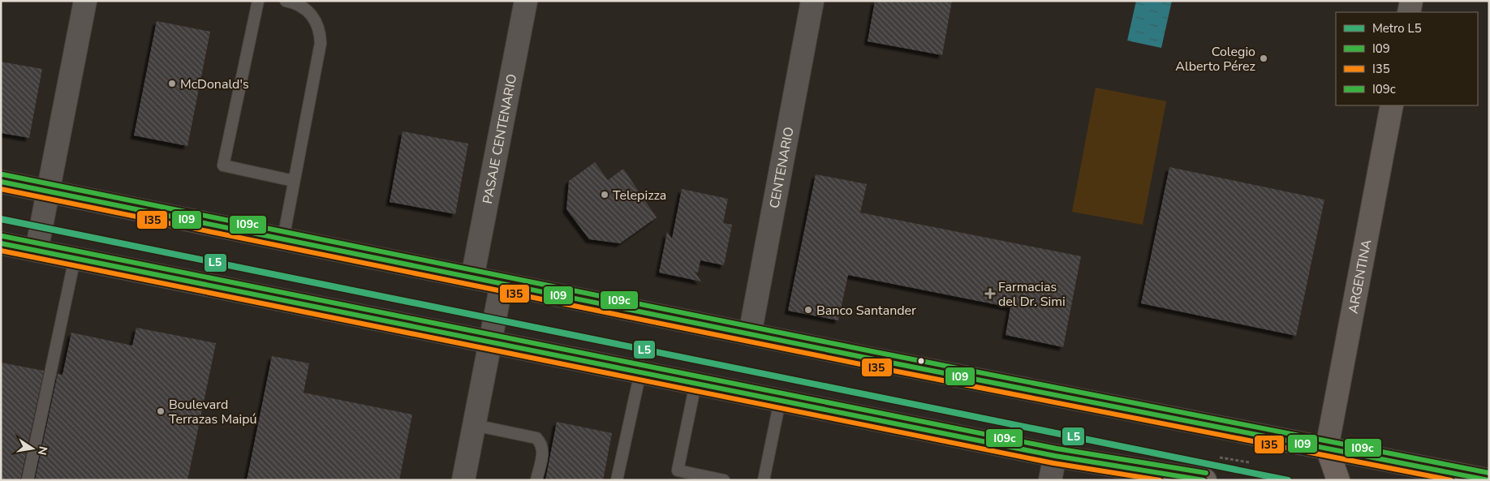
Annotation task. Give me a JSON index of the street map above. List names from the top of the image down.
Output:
{
  "streets": {
    "main road": ["ARGENTINA"],
    "street": ["PASAJE CENTENARIO", "CENTENARIO"]
  },
  "places": {
    "other": [
      "Colegio Alberto Pérez",
      "McDonald's",
      "Telepizza",
      "Banco Santander",
      "Boulevard Terrazas Maipú"
    ],
    "health": ["Farmacias del Dr. Simi"]
  },
  "lines": [
    "transit line I09c",
    "transit line I09",
    "transit line I35",
    "metro line L5"
  ],
  "legend": [
    "Metro L5",
    "I09",
    "I35",
    "I09c"
  ],
  "north": "right"
}
